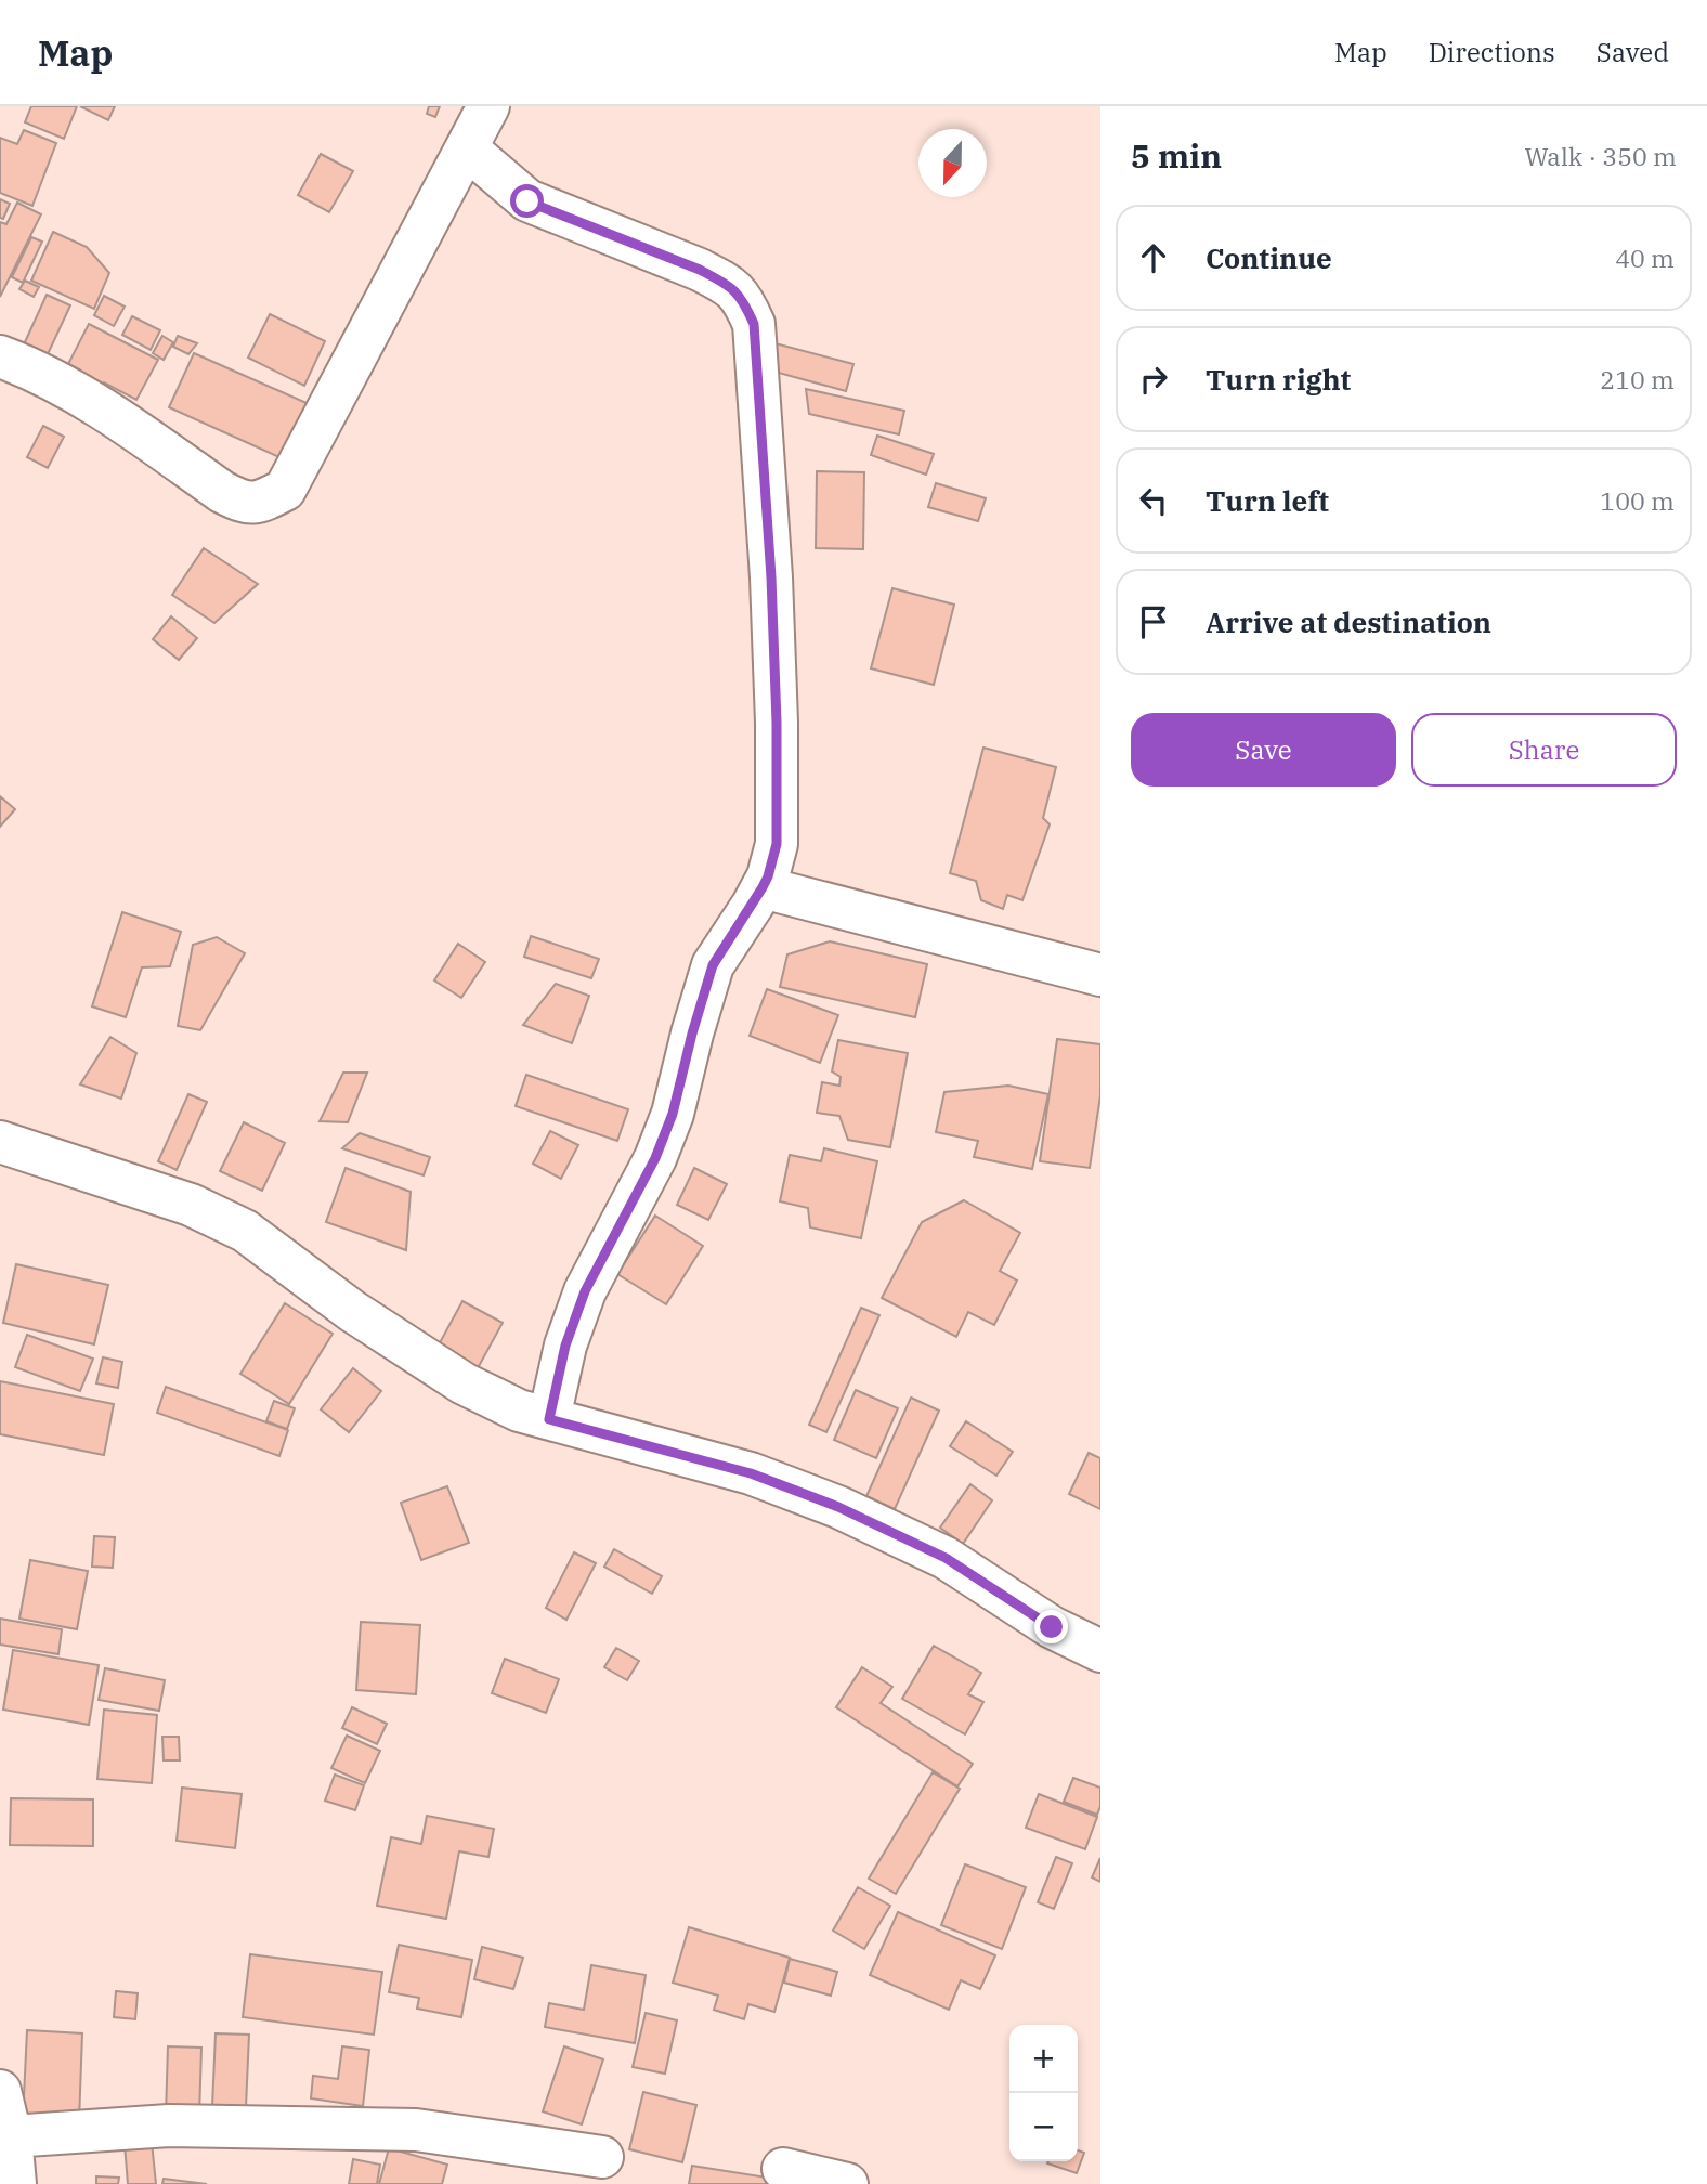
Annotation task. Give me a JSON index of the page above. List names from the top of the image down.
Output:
{
  "north": "bottom",
  "page": {
    "header": "Map",
    "nav": ["Map", "Directions", "Saved"],
    "heading": ["5 min", "Walk · 350 m"],
    "list": [
      ["Continue", "40 m"],
      ["Turn right", "210 m"],
      ["Turn left", "100 m"],
      "Arrive at destination"
    ],
    "buttons": ["Save", "Share"],
    "map_buttons": ["+", "−"]
  }
}
